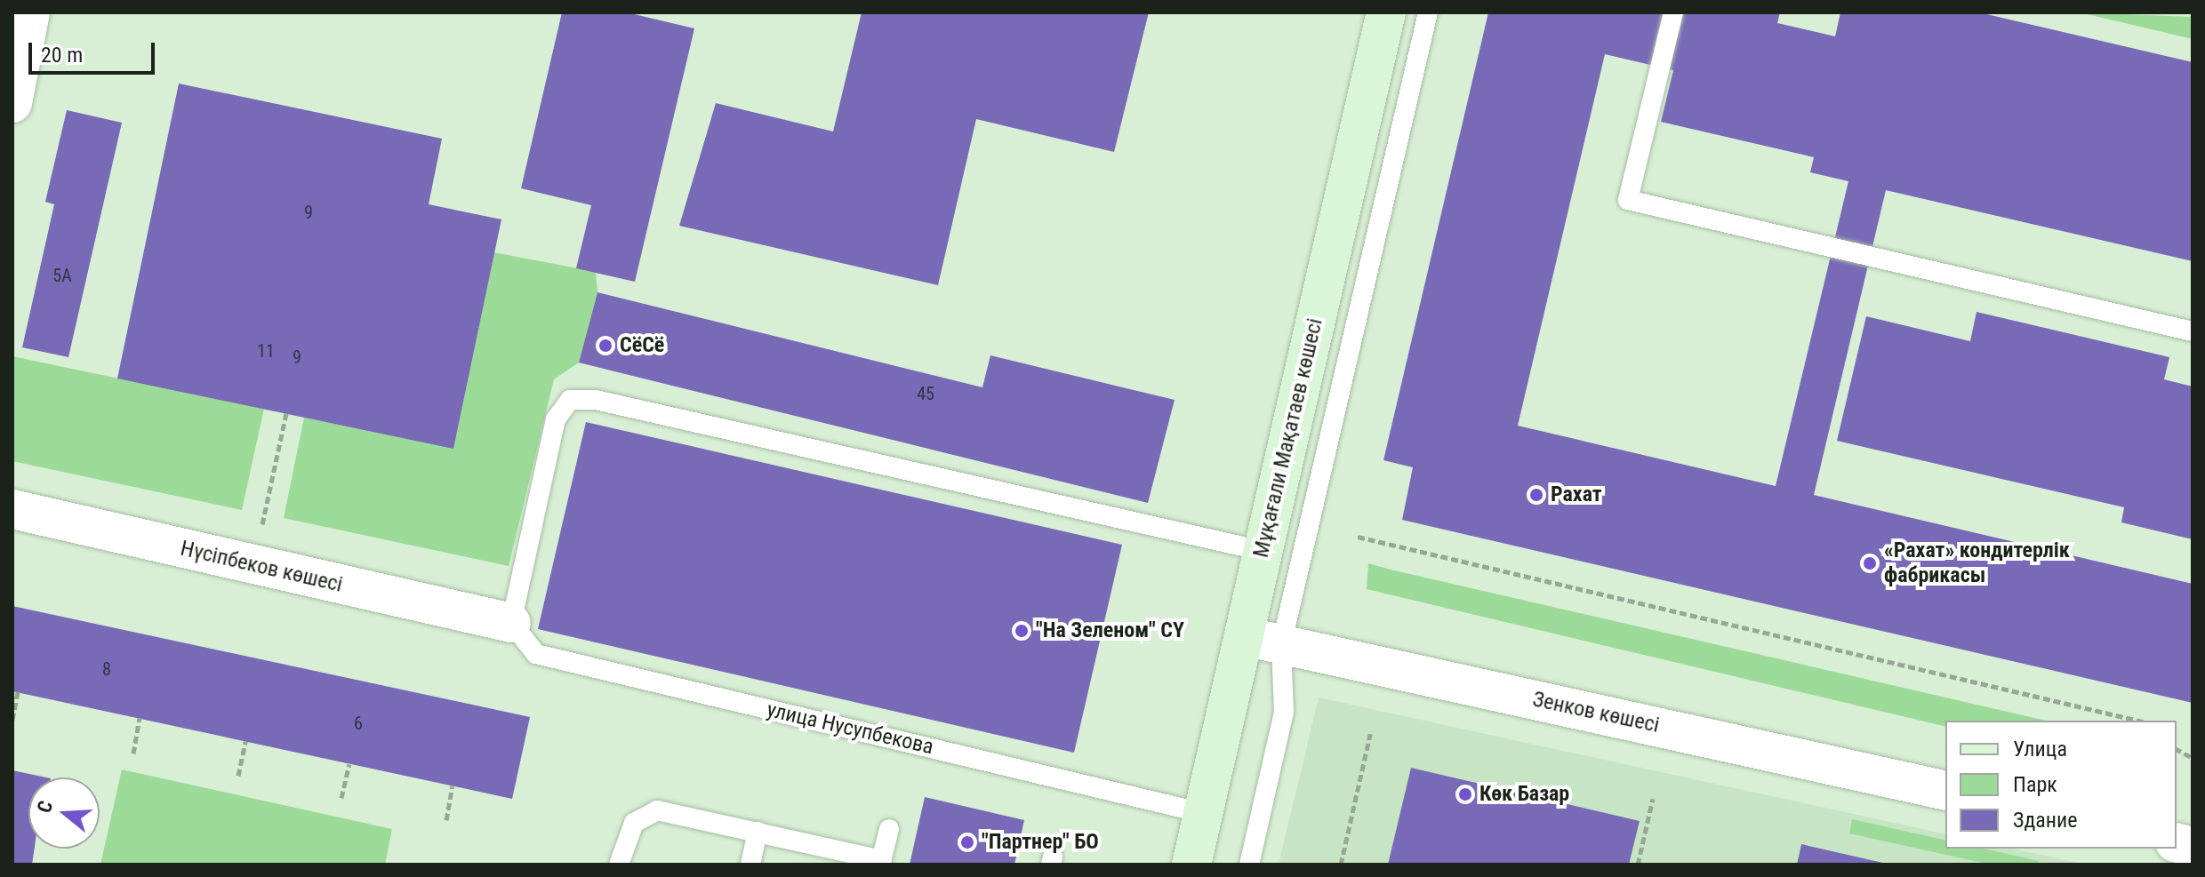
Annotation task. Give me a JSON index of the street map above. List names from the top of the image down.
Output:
{
  "streets": {
    "main road": ["Мұқағали Мақатаев көшесі"],
    "street": ["Нүсіпбеков көшесі", "Зенков көшесі"],
    "lane": ["улица Нусупбекова"]
  },
  "crossings": [
    ["Мұқағали Мақатаев көшесі", "Зенков көшесі"],
    ["Мұқағали Мақатаев көшесі", "улица Нусупбекова"],
    ["Нүсіпбеков көшесі", "улица Нусупбекова"]
  ],
  "places": [
    "СёСё",
    "Рахат",
    "«Рахат» кондитерлік фабрикасы",
    "\"На Зеленом\" СҮ",
    "Көк Базар",
    "\"Партнер\" БО"
  ],
  "house_numbers": [
    "9",
    "5А",
    "11",
    "9",
    "45",
    "8",
    "6"
  ],
  "legend": ["Улица", "Парк", "Здание"],
  "scale_bar": "20 m",
  "north": "left"
}
